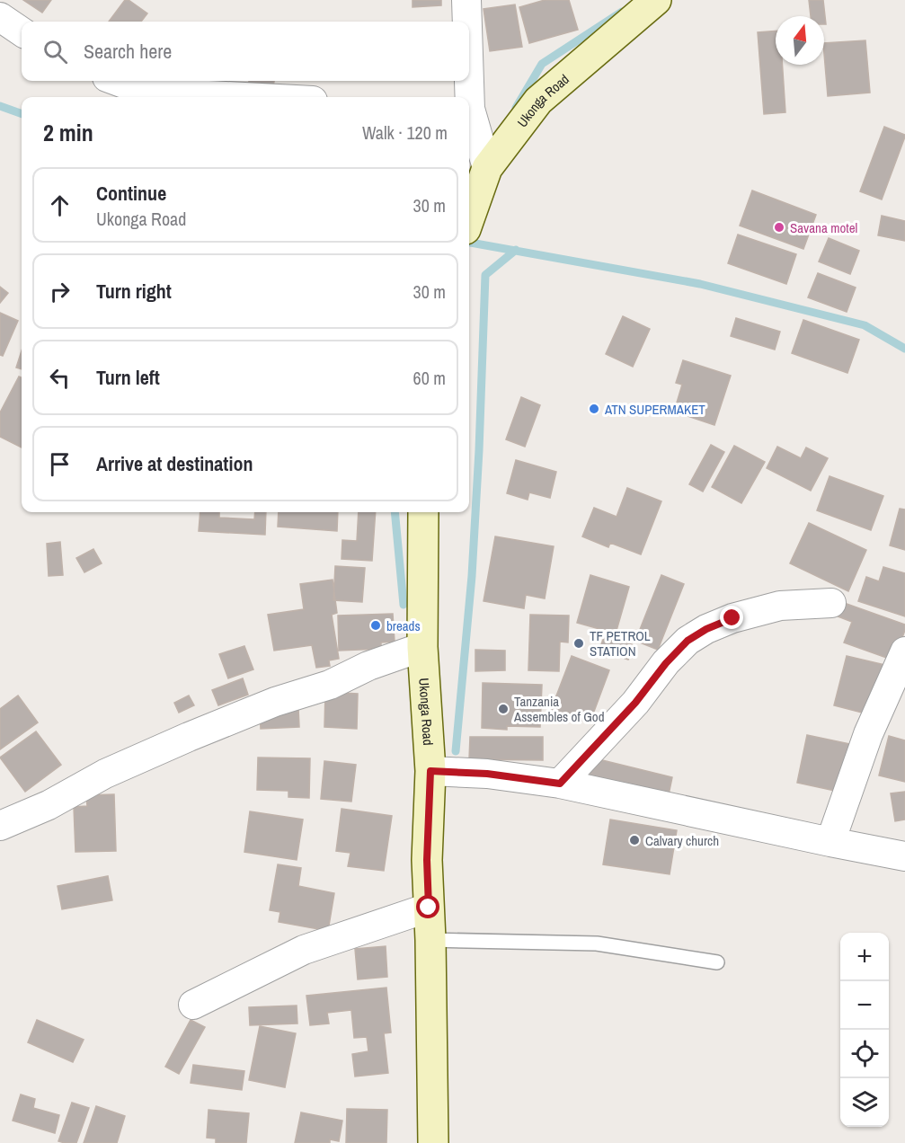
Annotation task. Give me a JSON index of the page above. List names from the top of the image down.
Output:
{
  "streets": {
    "street": ["Ukonga Road"]
  },
  "places": [
    "Savana motel",
    "ATN SUPERMAKET",
    "breads",
    "TF PETROL STATION",
    "Tanzania Assembles of God",
    "Calvary church"
  ],
  "north": "top",
  "page": {
    "search": "Search here",
    "heading": ["2 min", "Walk · 120 m"],
    "list": [
      ["Continue", "Ukonga Road", "30 m"],
      ["Turn right", "30 m"],
      ["Turn left", "60 m"],
      "Arrive at destination"
    ],
    "map_buttons": ["+", "−"]
  }
}
